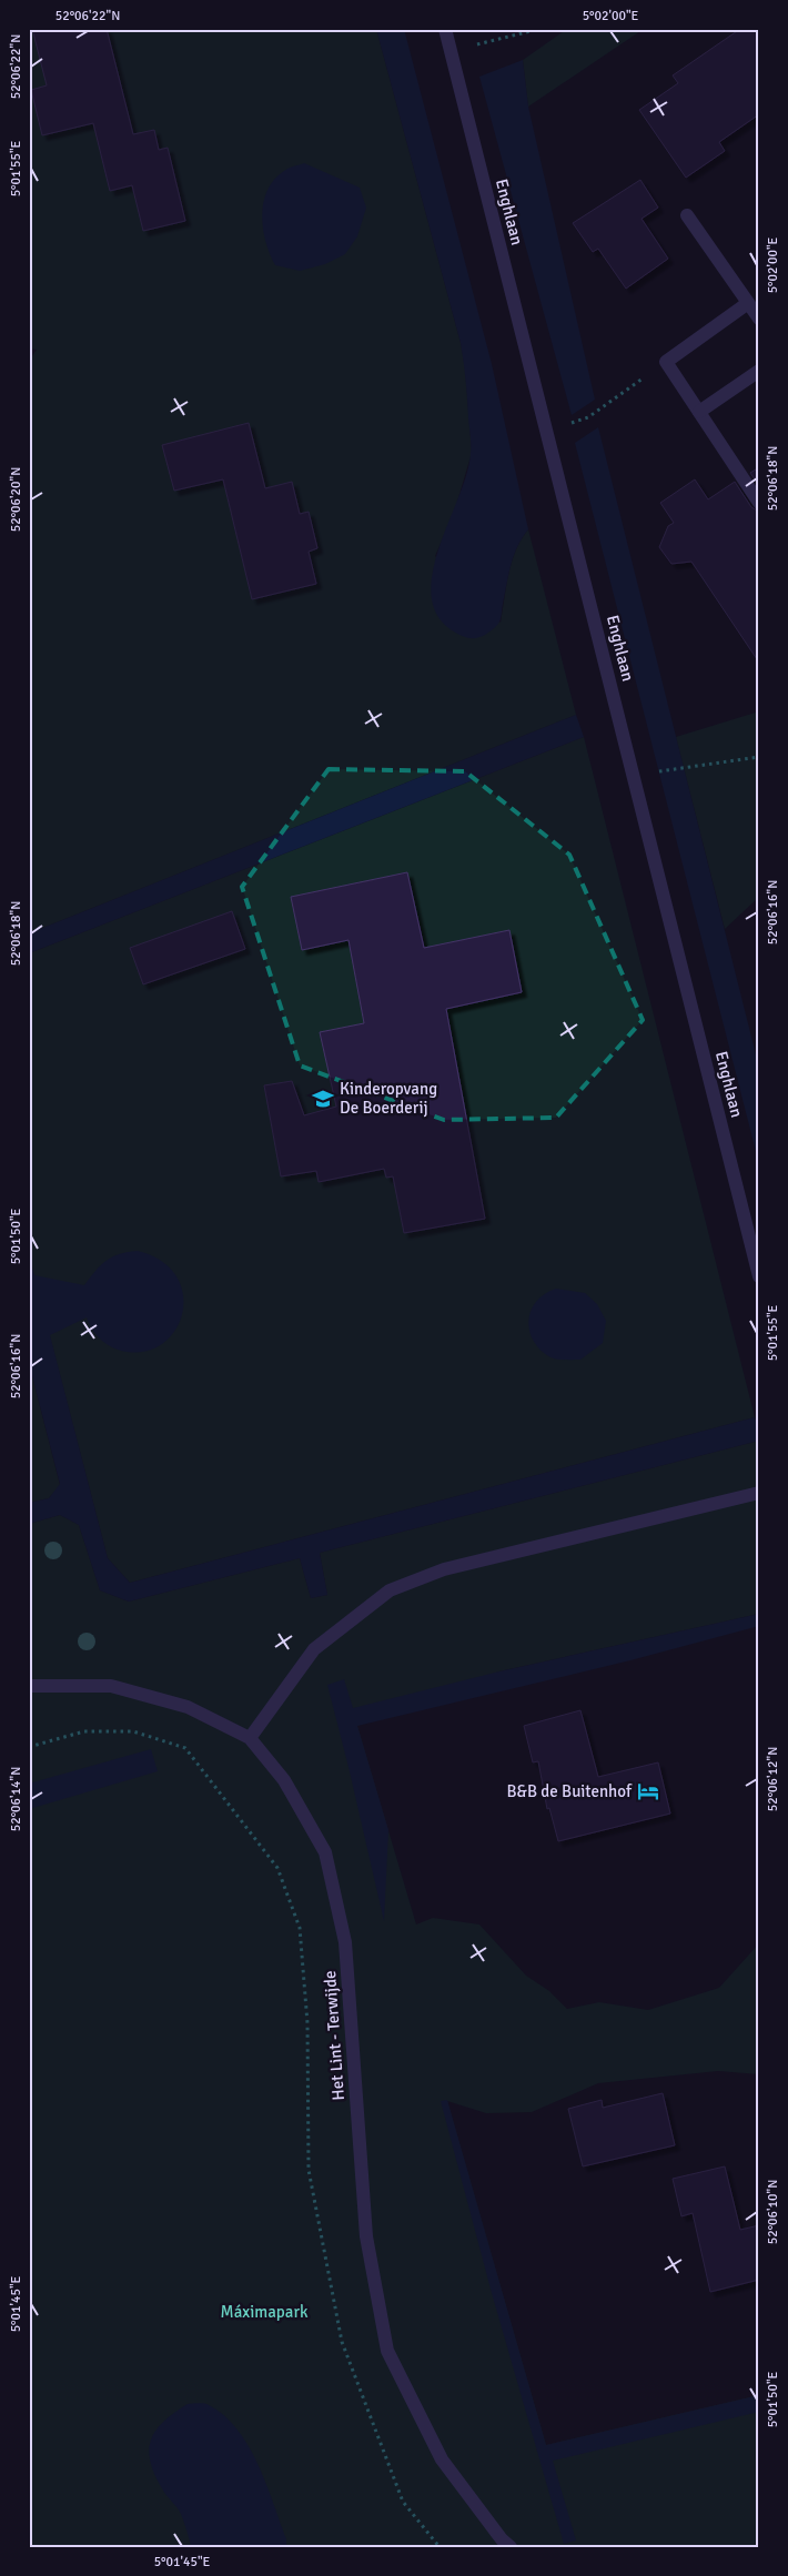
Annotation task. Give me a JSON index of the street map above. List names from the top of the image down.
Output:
{
  "streets": {
    "street": ["Enghlaan", "Het Lint - Terwijde"]
  },
  "parks": ["Máximapark"],
  "places": {
    "school or university": ["Kinderopvang De Boerderij"],
    "hotel": ["B&B de Buitenhof"]
  },
  "coordinates": [
    "52°06'22\"N",
    "5°02'00\"E",
    "5°01'55\"E",
    "52°06'18\"N",
    "52°06'20\"N",
    "52°06'16\"N",
    "5°01'50\"E",
    "52°06'12\"N",
    "52°06'14\"N",
    "52°06'10\"N",
    "5°01'45\"E"
  ]
}
